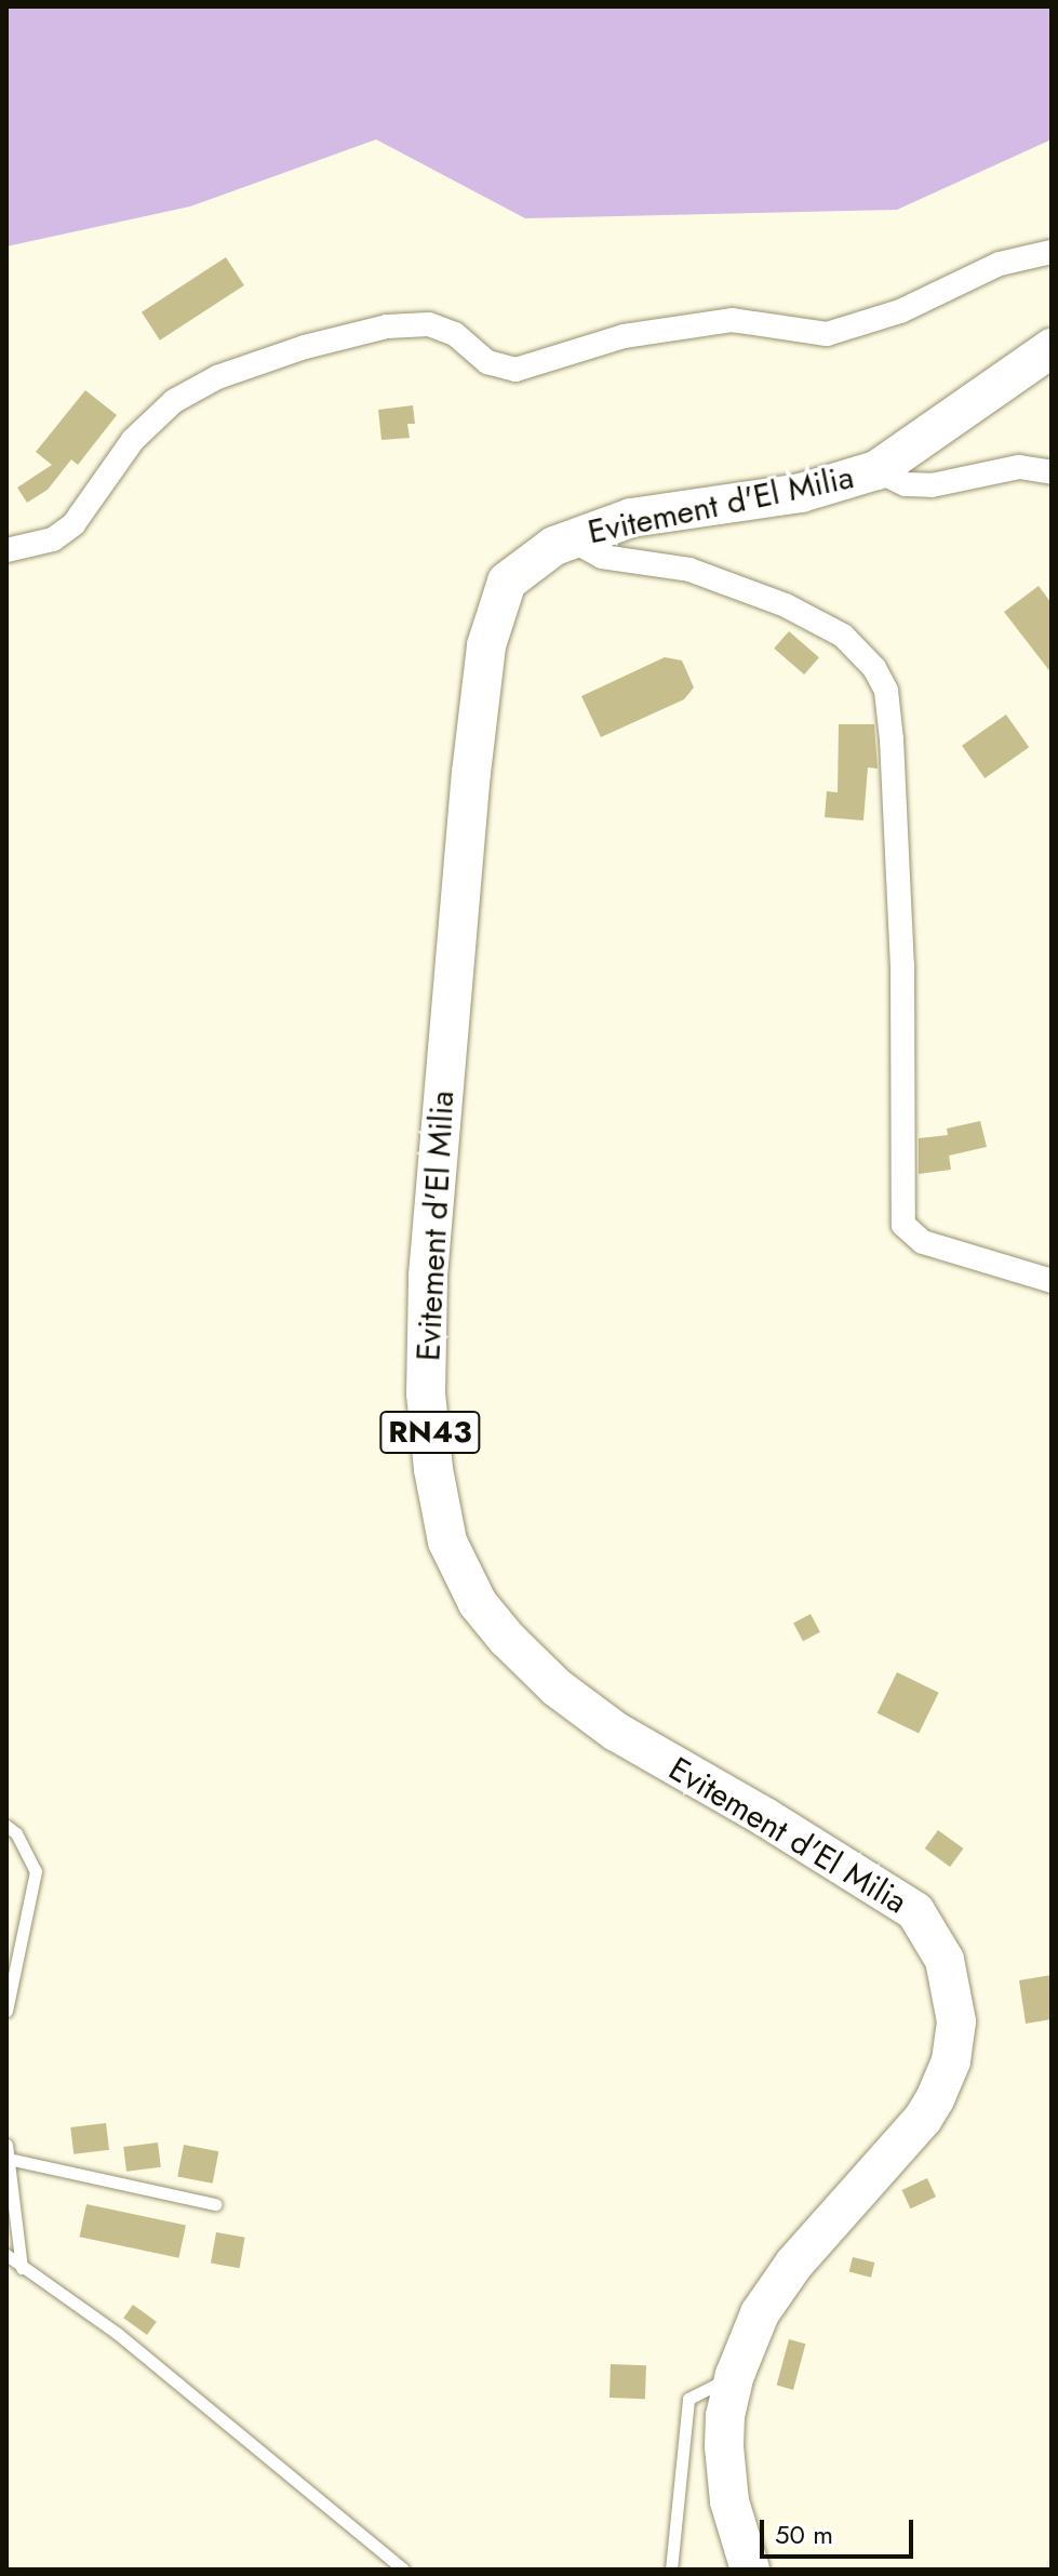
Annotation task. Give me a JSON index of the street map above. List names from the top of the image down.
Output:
{
  "streets": {
    "main road": ["Evitement d'El Milia", "RN43"]
  },
  "scale_bar": "50 m"
}
